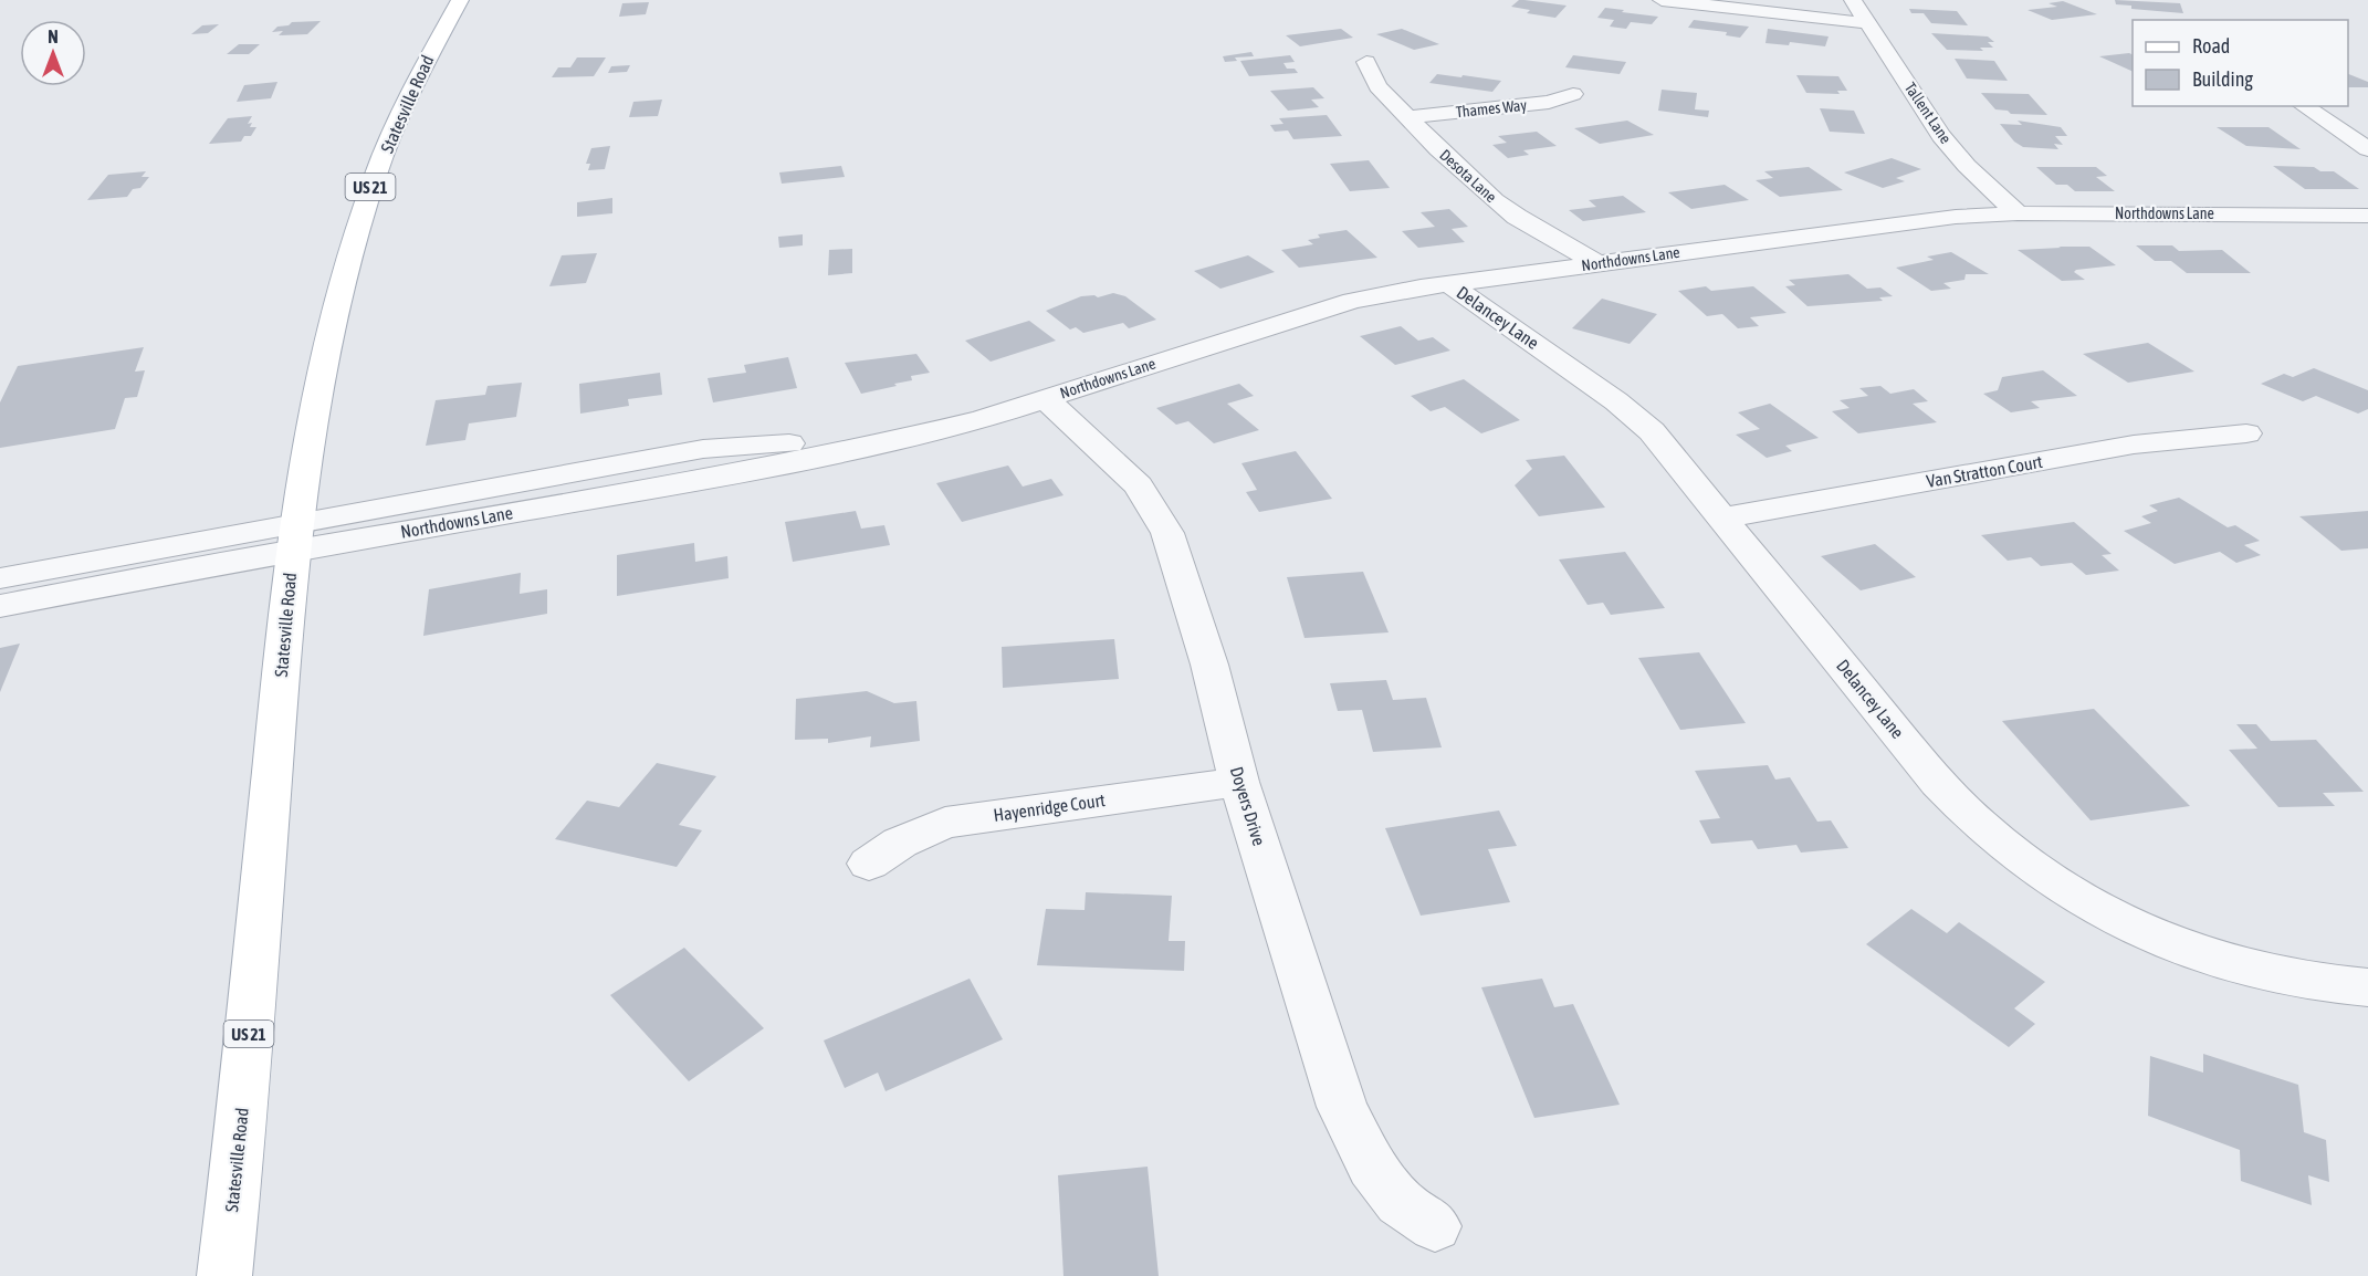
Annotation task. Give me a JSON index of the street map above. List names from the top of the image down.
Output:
{
  "streets": {
    "main road": ["Statesville Road", "US 21"],
    "street": [
      "Thames Way",
      "Tallent Lane",
      "Desota Lane",
      "Northdowns Lane",
      "Delancey Lane",
      "Van Stratton Court",
      "Doyers Drive",
      "Hayenridge Court"
    ]
  },
  "crossings": [
    ["Statesville Road", "Northdowns Lane"],
    ["Thames Way", "Desota Lane"],
    ["Tallent Lane", "Northdowns Lane"],
    ["Desota Lane", "Northdowns Lane"],
    ["Northdowns Lane", "Delancey Lane"],
    ["Northdowns Lane", "Doyers Drive"],
    ["Delancey Lane", "Van Stratton Court"],
    ["Doyers Drive", "Hayenridge Court"]
  ],
  "legend": ["Road", "Building"],
  "north": "top"
}
